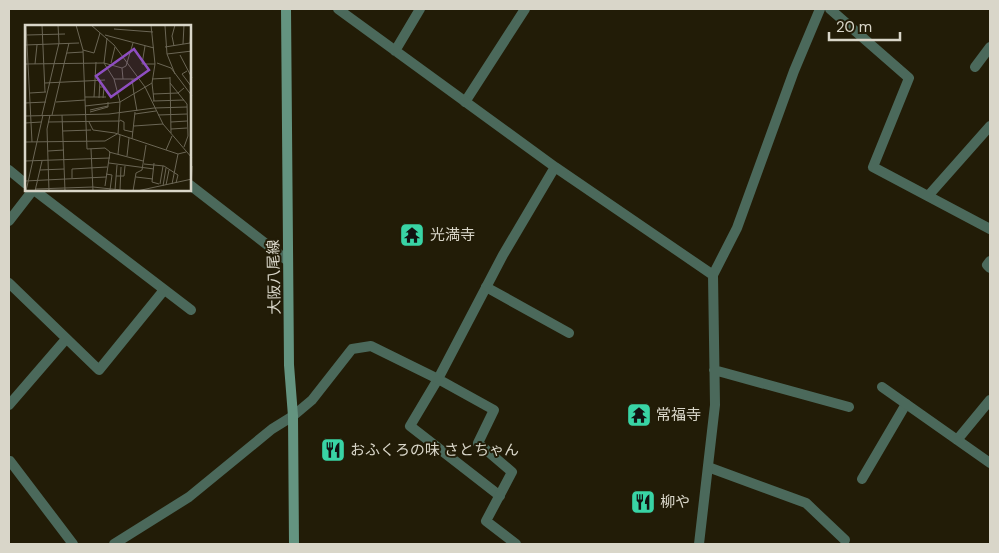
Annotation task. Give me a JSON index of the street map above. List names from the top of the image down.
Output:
{
  "streets": {
    "main road": ["大阪八尾線"]
  },
  "places": {
    "temple": ["光満寺", "常福寺"],
    "restaurant": ["おふくろの味 さとちゃん", "柳や"]
  },
  "scale_bar": "20 m"
}
